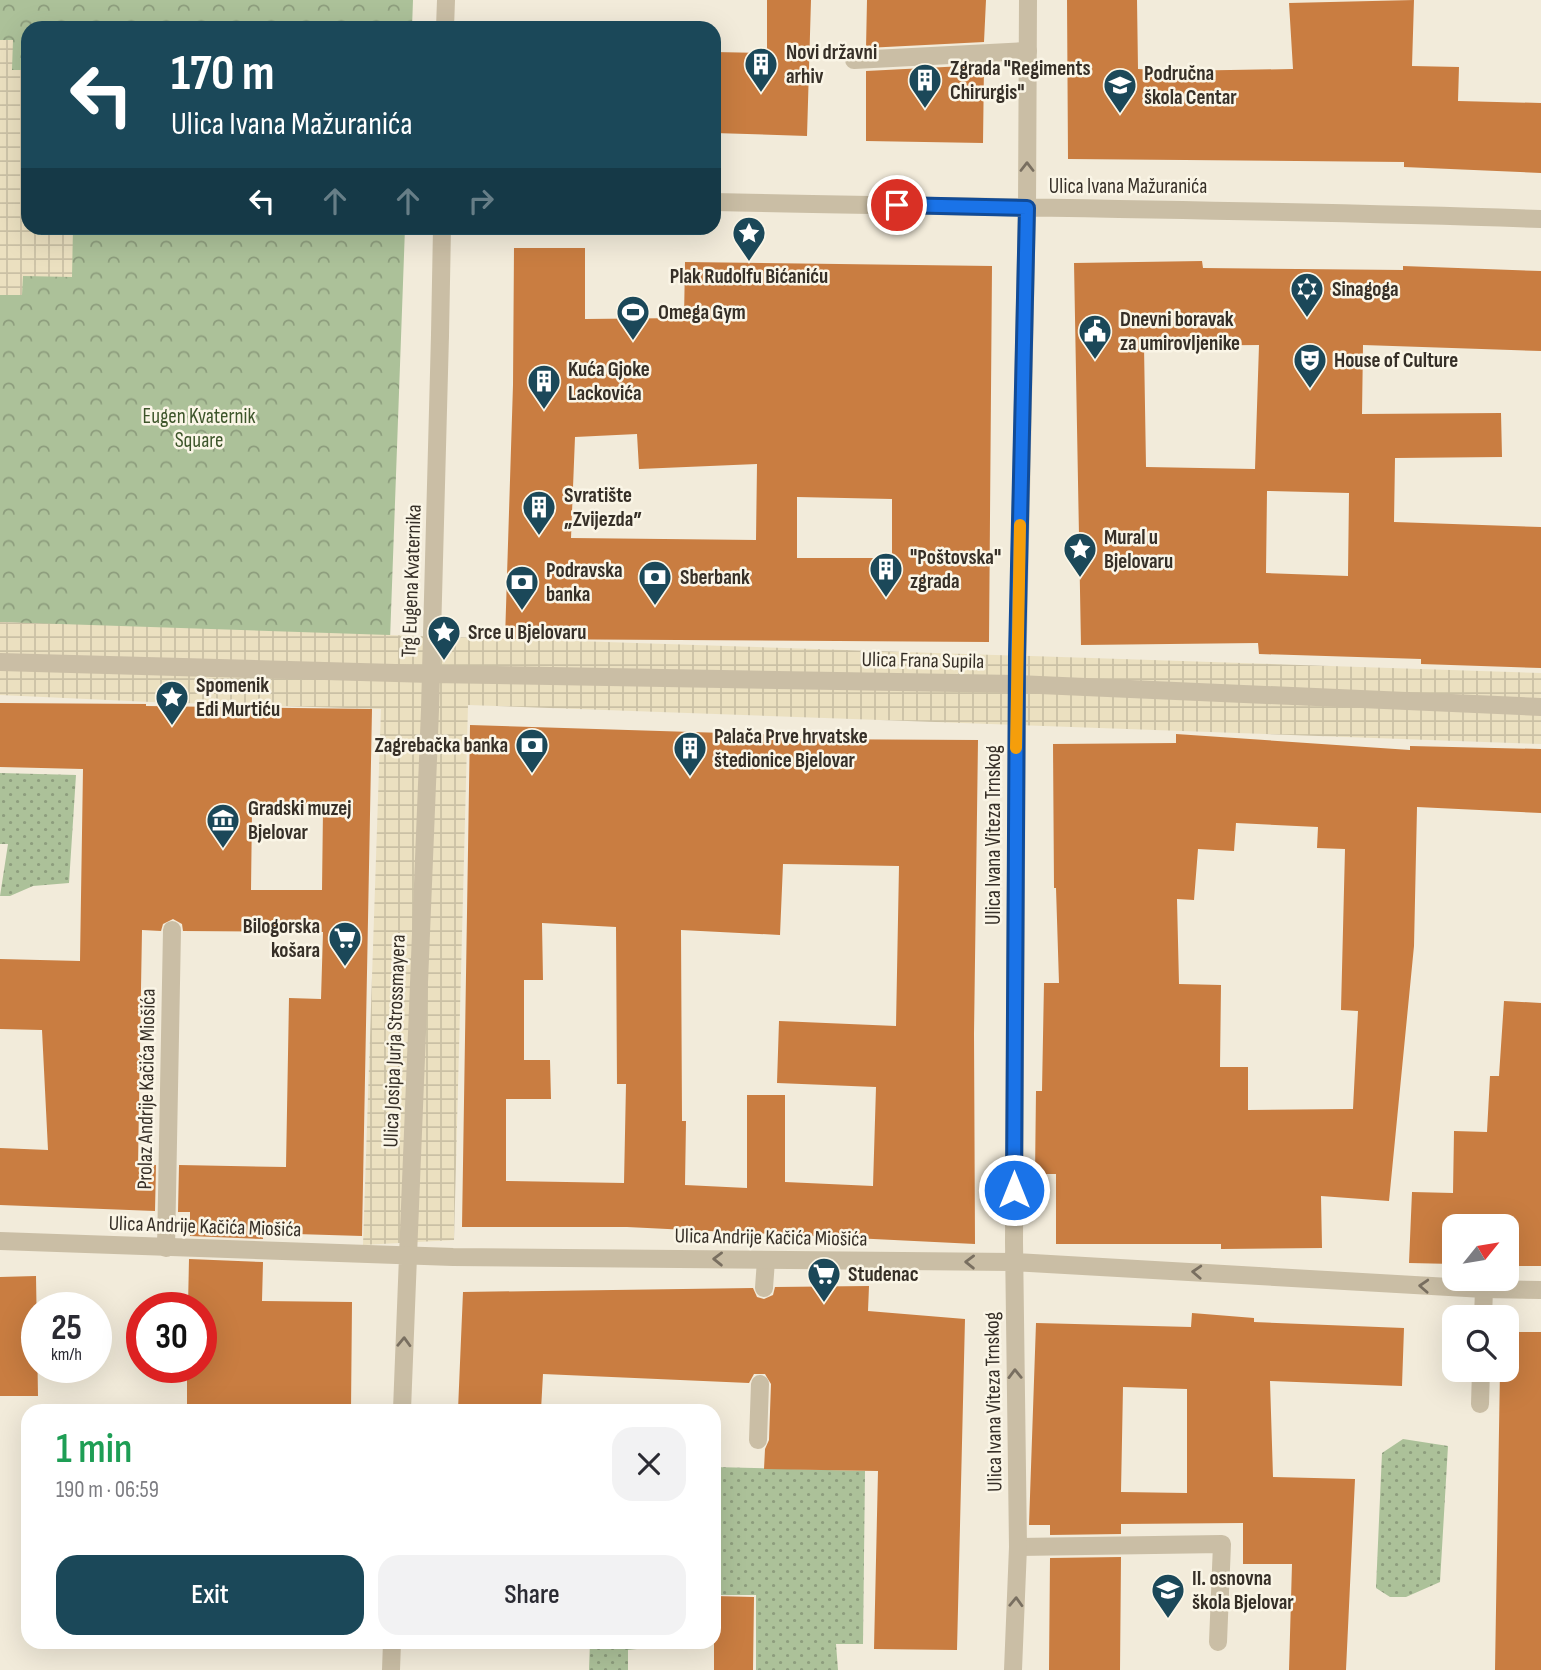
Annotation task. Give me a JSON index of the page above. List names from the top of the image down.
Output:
{
  "streets": {
    "street": [
      "Ulica Ivana Mažuranića",
      "Trg Eugena Kvaternika",
      "Ulica Frana Supila",
      "Ulica Ivana Viteza Trnskog",
      "Ulica Josipa Jurja Strossmayera",
      "Prolaz Andrije Kačića Miošića",
      "Ulica Andrije Kačića Miošića"
    ]
  },
  "crossings": [
    ["Ulica Ivana Mažuranića", "Ulica Ivana Viteza Trnskog"],
    ["Trg Eugena Kvaternika", "Ulica Frana Supila"],
    ["Trg Eugena Kvaternika", "Ulica Josipa Jurja Strossmayera"],
    ["Ulica Frana Supila", "Ulica Ivana Viteza Trnskog"],
    ["Ulica Frana Supila", "Ulica Josipa Jurja Strossmayera"],
    ["Ulica Ivana Viteza Trnskog", "Ulica Andrije Kačića Miošića"],
    ["Ulica Josipa Jurja Strossmayera", "Ulica Andrije Kačića Miošića"],
    ["Prolaz Andrije Kačića Miošića", "Ulica Andrije Kačića Miošića"]
  ],
  "one_way": ["Ulica Andrije Kačića Miošića"],
  "parks": ["Eugen Kvaternik Square"],
  "places": {
    "building": [
      "Novi državni arhiv",
      "Zgrada \"Regiments Chirurgis\"",
      "Kuća Gjoke Lackovića",
      "Svratište „Zvijezda”",
      "\"Poštovska\" zgrada",
      "Palača Prve hrvatske štedionice Bjelovar"
    ],
    "school or university": ["Područna škola Centar", "II. osnovna škola Bjelovar"],
    "place": [
      "Plak Rudolfu Bićaniću",
      "Mural u Bjelovaru",
      "Srce u Bjelovaru",
      "Spomenik Edi Murtiću"
    ],
    "synagogue": ["Sinagoga"],
    "sports": ["Omega Gym"],
    "public building": ["Dnevni boravak za umirovljenike"],
    "theatre": ["House of Culture"],
    "bank": ["Sberbank", "Podravska banka", "Zagrebačka banka"],
    "museum": ["Gradski muzej Bjelovar"],
    "supermarket": ["Bilogorska košara", "Studenac"]
  },
  "north": "top right",
  "page": {
    "turn": ["170 m", "Ulica Ivana Mažuranića"],
    "speed": "25 km/h",
    "limit": "30",
    "heading": ["1 min", "190 m · 06:59"],
    "buttons": ["Exit", "Share"]
  }
}
